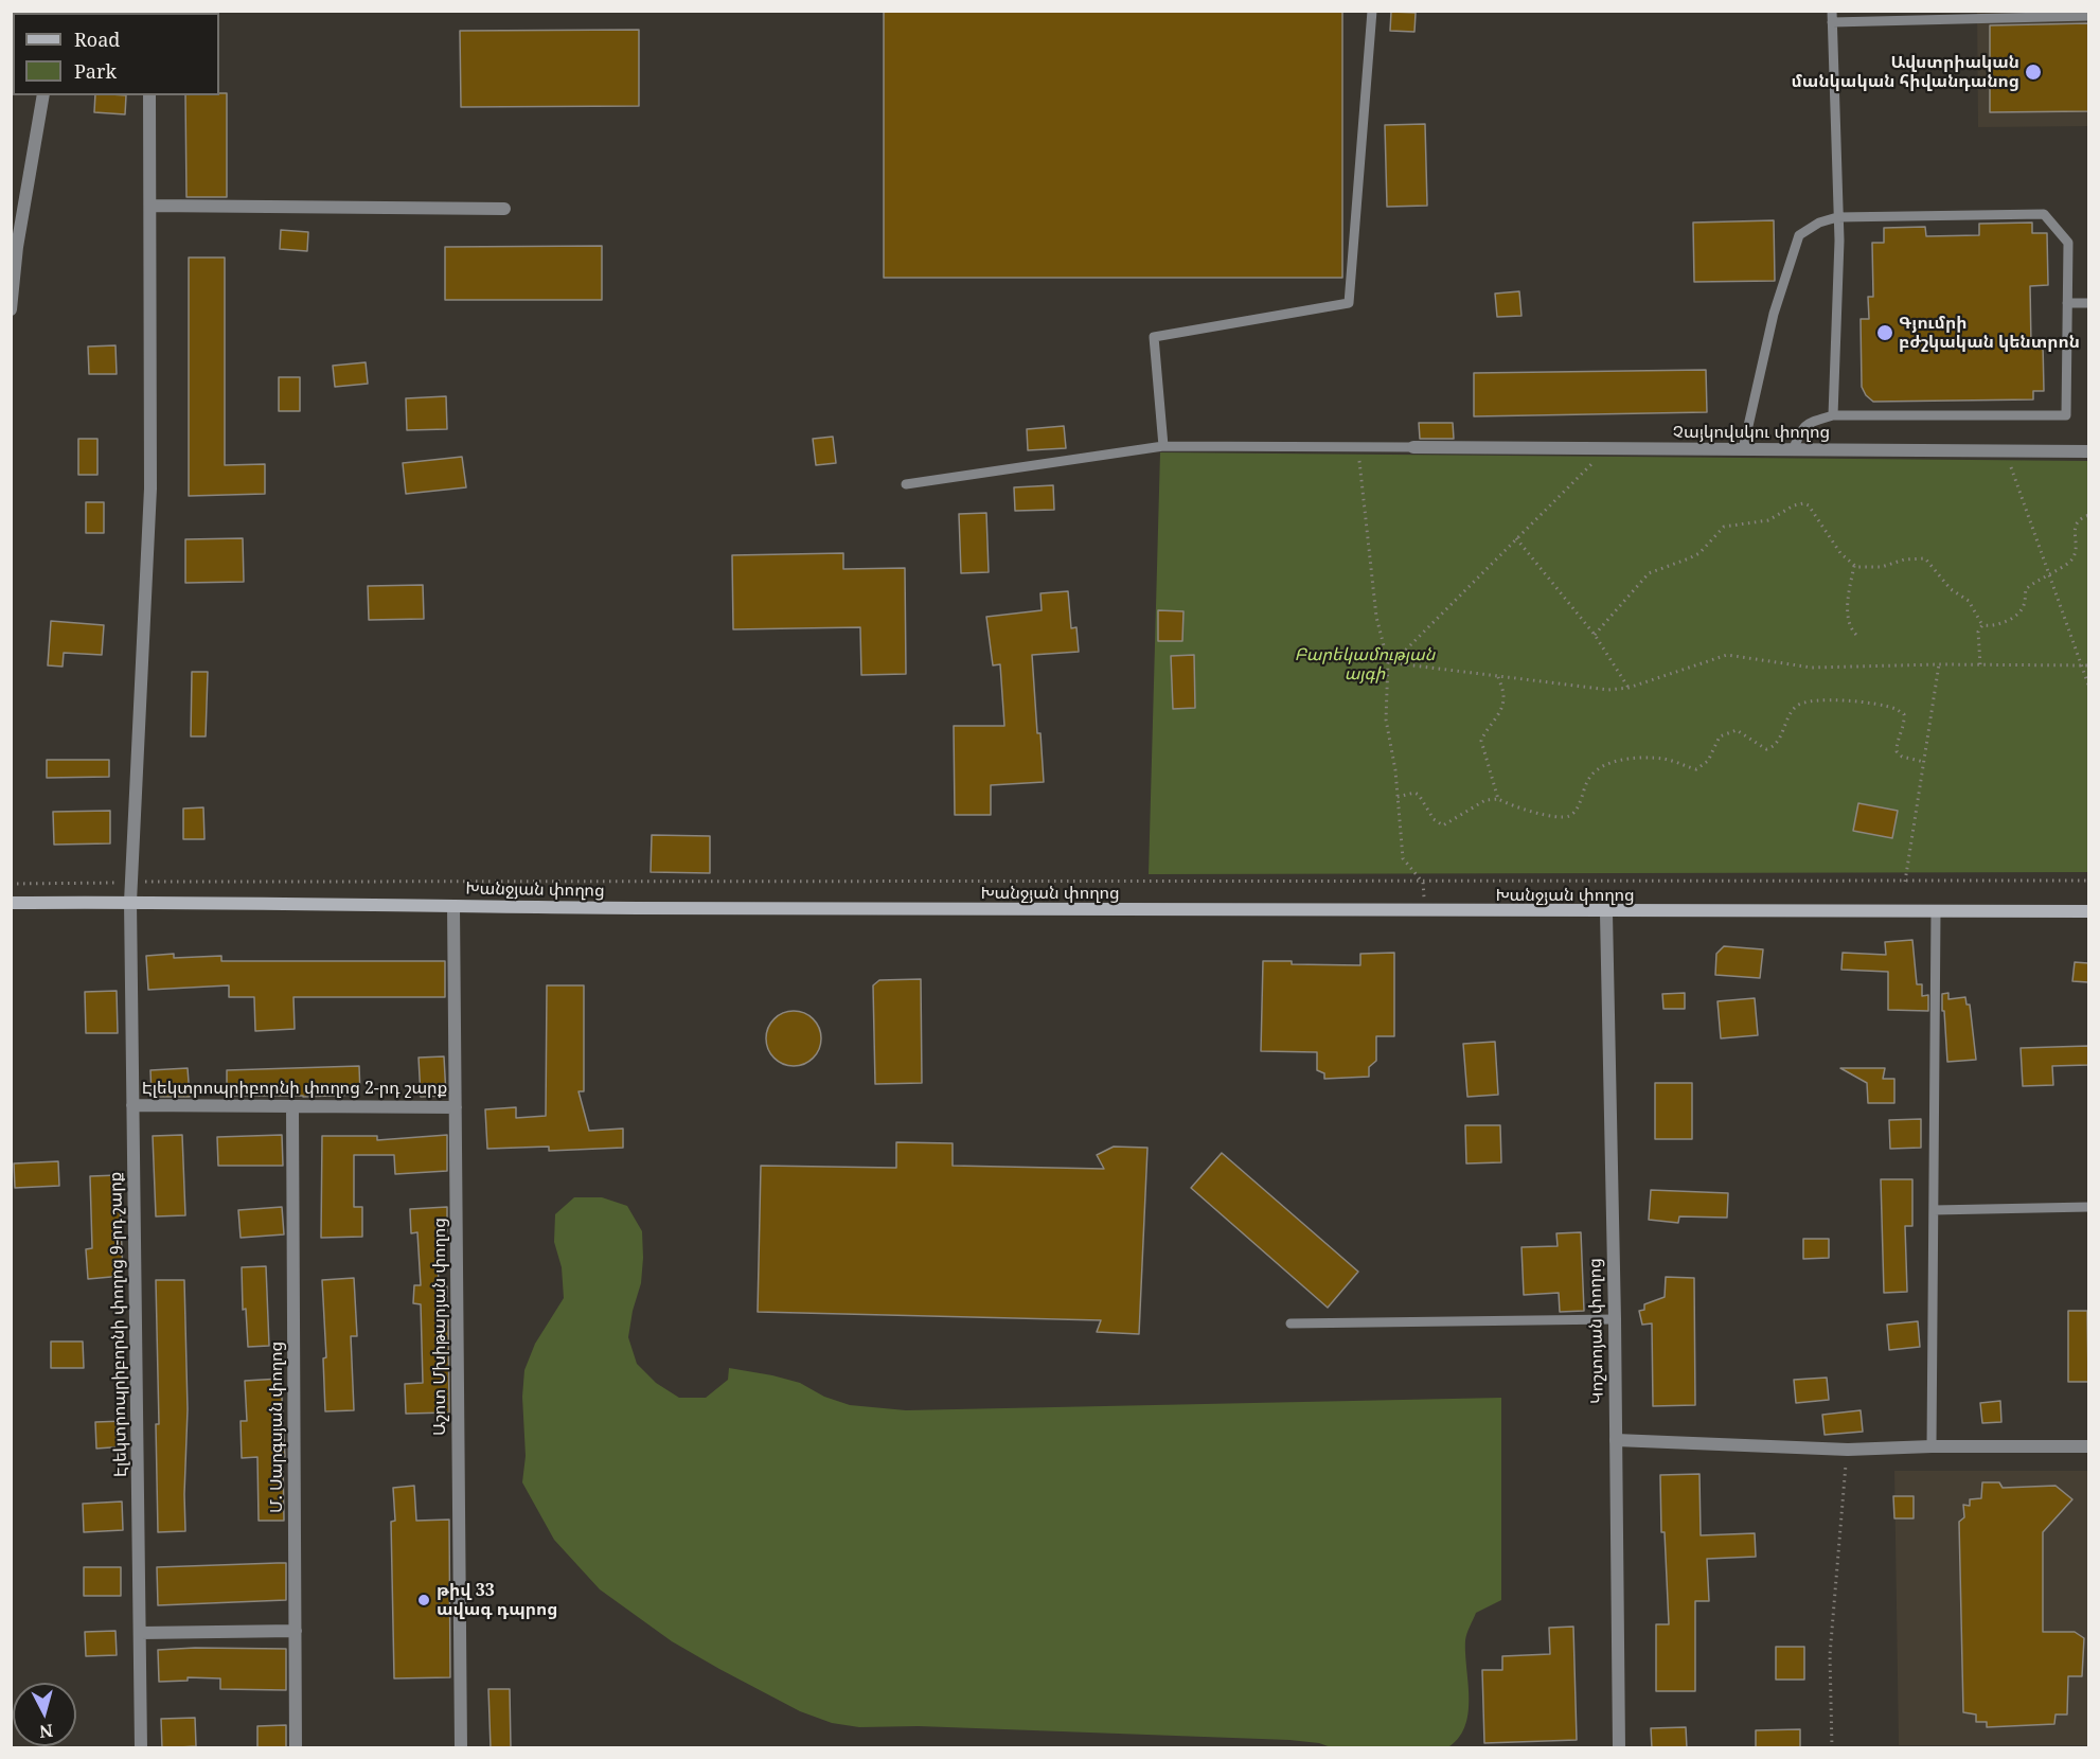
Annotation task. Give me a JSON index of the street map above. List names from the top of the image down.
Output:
{
  "streets": {
    "main road": ["Խանջյան փողոց"],
    "street": [
      "Չայկովսկու փողոց",
      "Էլեկտրոպրիբորնի փողոց 2-րդ շարք",
      "Էլեկտրոպրիբորնի փողոց 9-րդ շարք",
      "Աշոտ Մխիթարյան փողոց",
      "Կոշտոյան փողոց",
      "Մ. Սարգսյան փողոց"
    ]
  },
  "crossings": [
    ["Խանջյան փողոց", "Էլեկտրոպրիբորնի փողոց 9-րդ շարք"],
    ["Խանջյան փողոց", "Աշոտ Մխիթարյան փողոց"],
    ["Խանջյան փողոց", "Կոշտոյան փողոց"],
    ["Էլեկտրոպրիբորնի փողոց 2-րդ շարք", "Էլեկտրոպրիբորնի փողոց 9-րդ շարք"],
    ["Էլեկտրոպրիբորնի փողոց 2-րդ շարք", "Աշոտ Մխիթարյան փողոց"],
    ["Էլեկտրոպրիբորնի փողոց 2-րդ շարք", "Մ. Սարգսյան փողոց"]
  ],
  "parks": ["Բարեկամության այգի"],
  "places": ["Ավստրիական մանկական հիվանդանոց", "Գյումրի բժշկական կենտրոն", "թիվ 33 ավագ դպրոց"],
  "legend": ["Road", "Park"],
  "north": "bottom"
}
